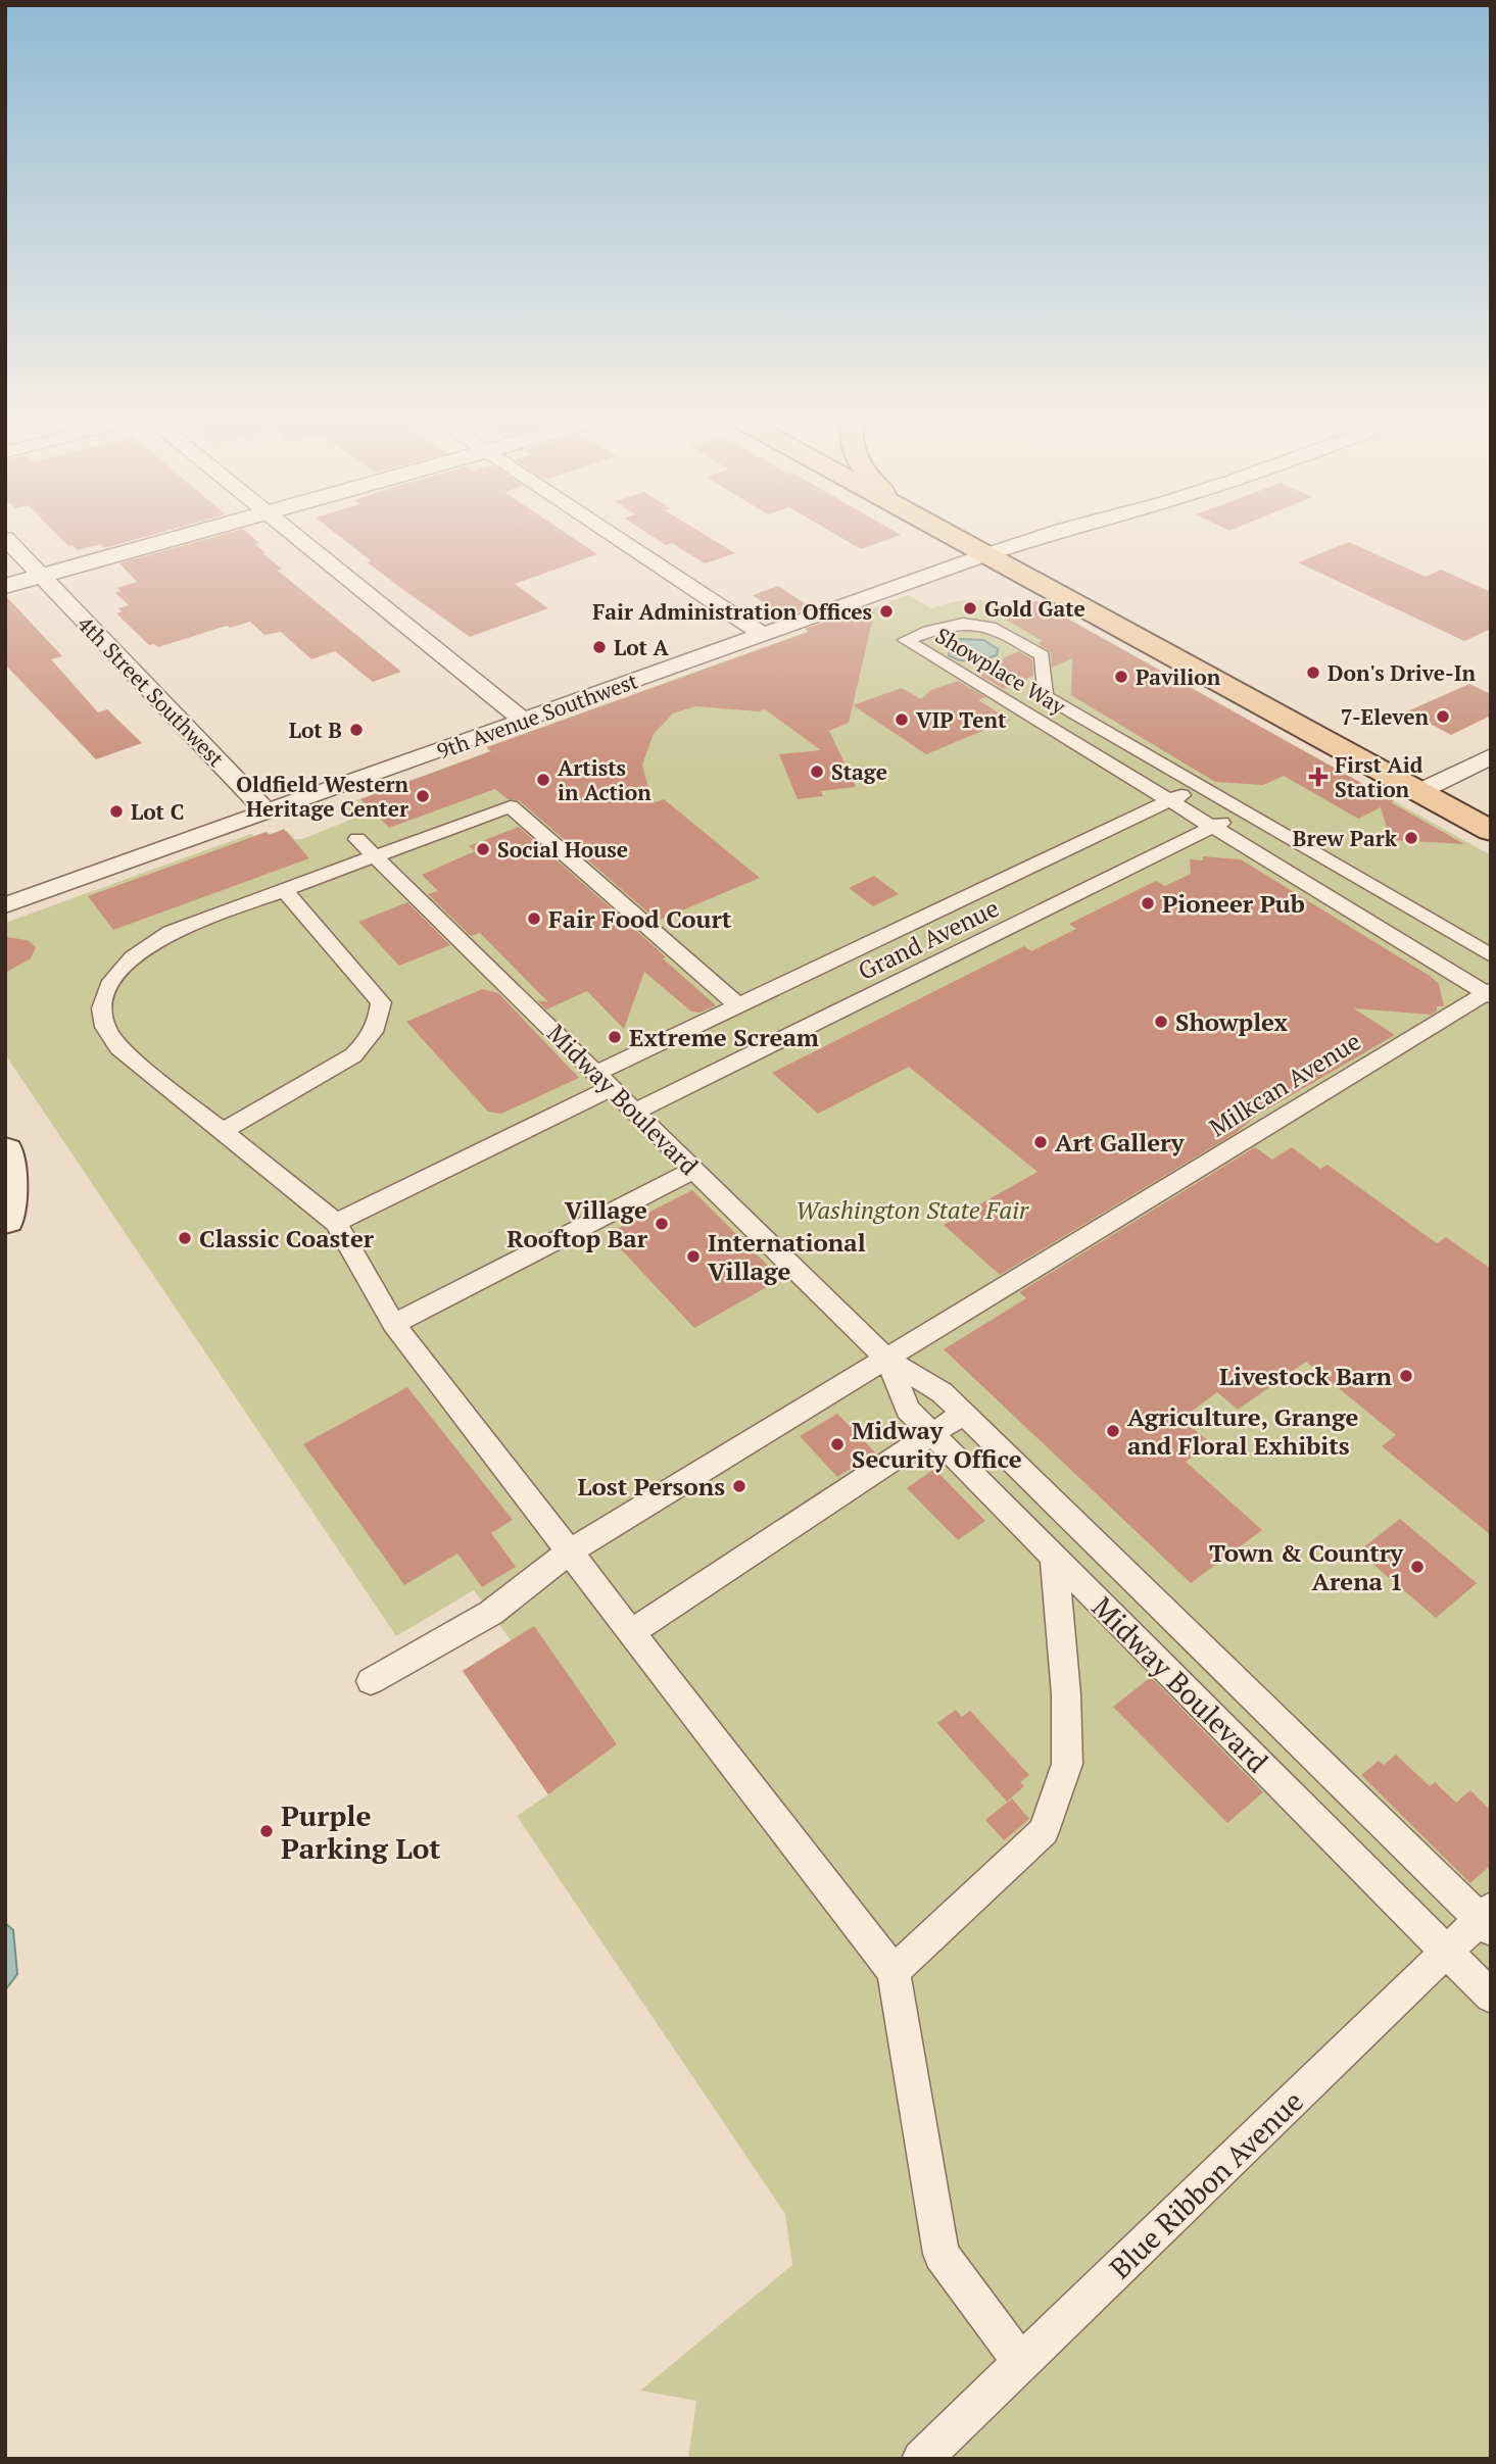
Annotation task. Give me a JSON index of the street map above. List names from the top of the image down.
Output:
{
  "streets": {
    "street": [
      "Showplace Way",
      "4th Street Southwest",
      "9th Avenue Southwest",
      "Grand Avenue",
      "Milkcan Avenue",
      "Midway Boulevard",
      "Blue Ribbon Avenue"
    ]
  },
  "crossings": [
    ["Showplace Way", "Grand Avenue"],
    ["Showplace Way", "Milkcan Avenue"],
    ["4th Street Southwest", "9th Avenue Southwest"],
    ["Grand Avenue", "Midway Boulevard"],
    ["Milkcan Avenue", "Midway Boulevard"],
    ["Midway Boulevard", "Blue Ribbon Avenue"]
  ],
  "parks": ["Washington State Fair"],
  "places": {
    "other": [
      "Gold Gate",
      "Fair Administration Offices",
      "Lot A",
      "Don's Drive-In",
      "Pavilion",
      "7-Eleven",
      "VIP Tent",
      "Lot B",
      "Stage",
      "Artists in Action",
      "Oldfield Western Heritage Center",
      "Lot C",
      "Brew Park",
      "Social House",
      "Pioneer Pub",
      "Fair Food Court",
      "Showplex",
      "Extreme Scream",
      "Art Gallery",
      "Village Rooftop Bar",
      "Classic Coaster",
      "International Village",
      "Livestock Barn",
      "Agriculture, Grange and Floral Exhibits",
      "Midway Security Office",
      "Lost Persons",
      "Town & Country Arena 1",
      "Purple Parking Lot"
    ],
    "health": ["First Aid Station"]
  }
}
